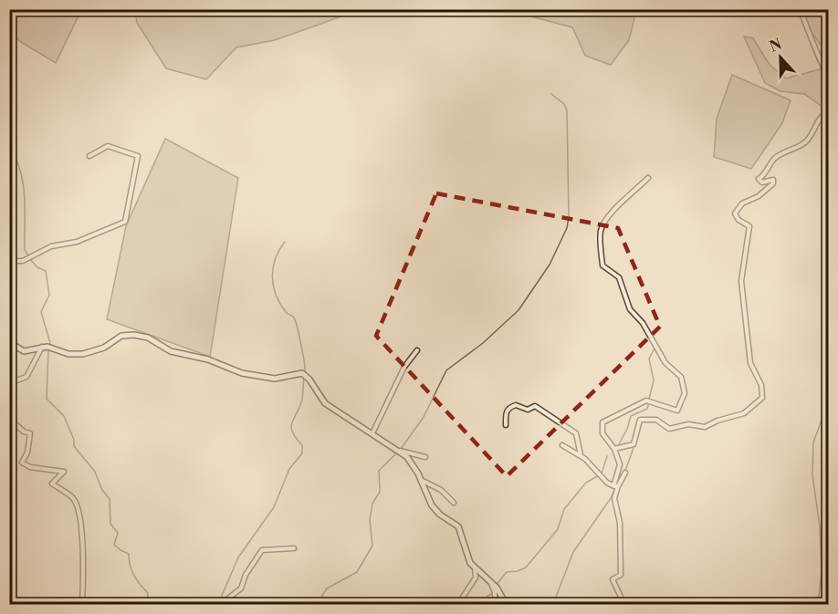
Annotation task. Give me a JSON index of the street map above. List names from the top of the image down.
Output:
{
  "north": "top"
}
